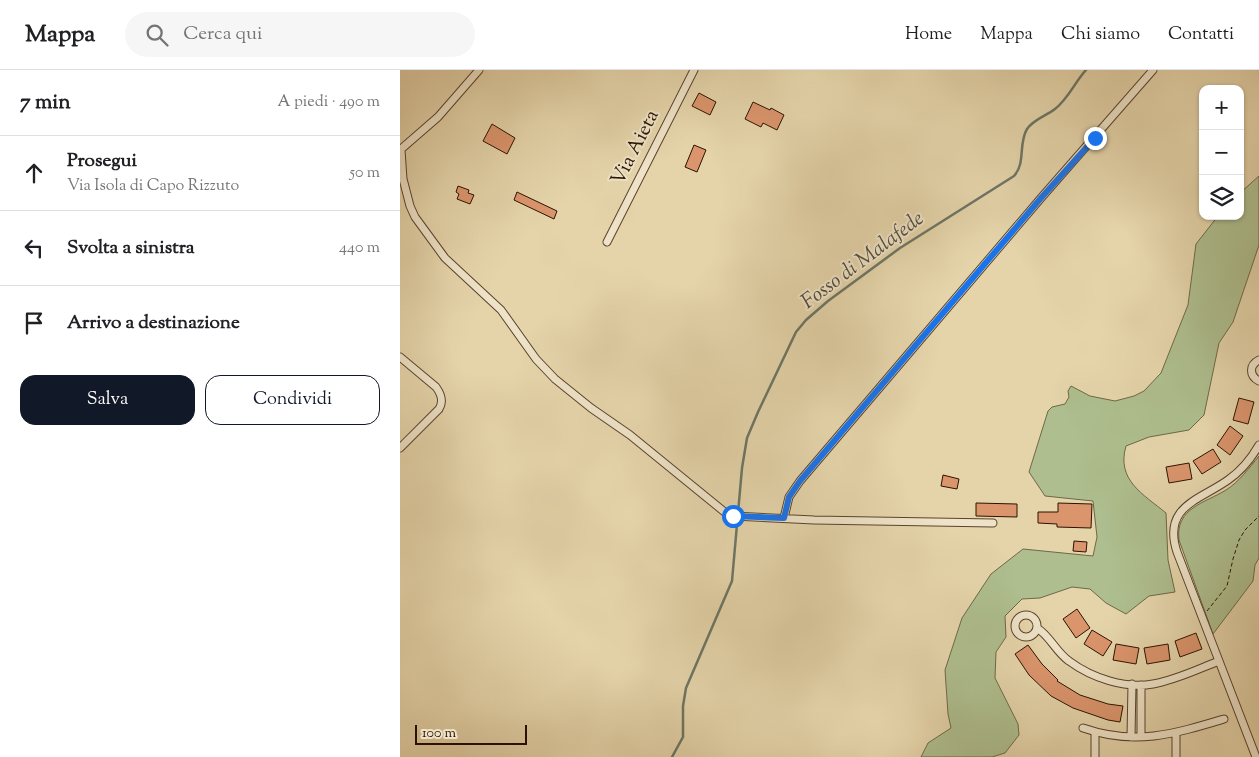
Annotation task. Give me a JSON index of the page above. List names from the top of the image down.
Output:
{
  "streets": {
    "street": ["Via Aieta"]
  },
  "water": ["Fosso di Malafede"],
  "scale_bar": "100 m",
  "page": {
    "header": "Mappa",
    "search": "Cerca qui",
    "nav": [
      "Home",
      "Mappa",
      "Chi siamo",
      "Contatti"
    ],
    "heading": ["7 min", "A piedi · 490 m"],
    "map_buttons": ["+", "−"],
    "list": [
      ["Prosegui", "Via Isola di Capo Rizzuto", "50 m"],
      ["Svolta a sinistra", "440 m"],
      "Arrivo a destinazione"
    ],
    "buttons": ["Salva", "Condividi"],
    "scale": "100 m"
  }
}
